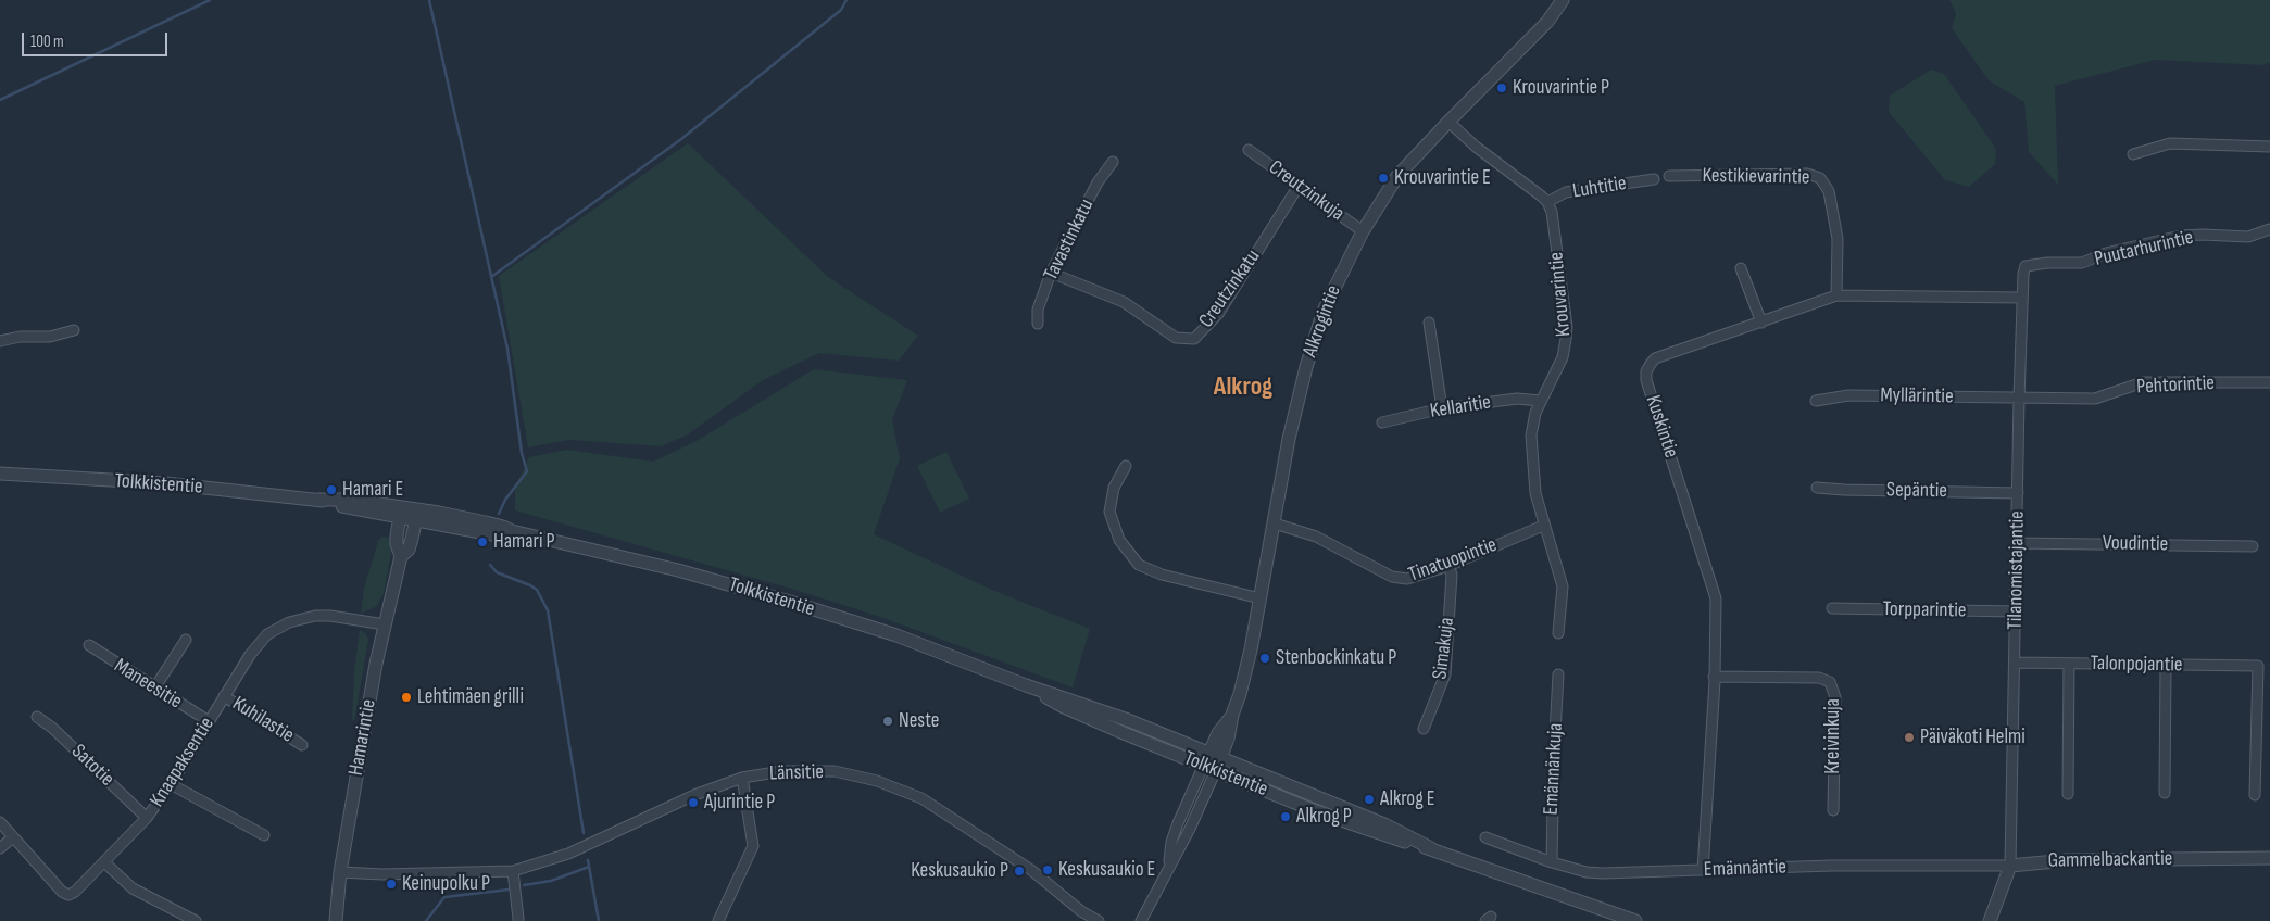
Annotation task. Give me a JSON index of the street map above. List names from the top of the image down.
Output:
{
  "streets": {
    "street": [
      "Kestikievarintie",
      "Luhtitie",
      "Creutzinkuja",
      "Tavastinkatu",
      "Puutarhurintie",
      "Creutzinkatu",
      "Krouvarintie",
      "Alkrogintie",
      "Pehtorintie",
      "Myllärintie",
      "Kellaritie",
      "Kuskintie",
      "Tolkkistentie",
      "Sepäntie",
      "Voudintie",
      "Tinatuopintie",
      "Tilanomistajantie",
      "Torpparintie",
      "Simakuja",
      "Talonpojantie",
      "Maneesitie",
      "Kuhilastie",
      "Kreivinkuja",
      "Hamarintie",
      "Knaapaksentie",
      "Satotie",
      "Emännänkuja",
      "Länsitie",
      "Gammelbackantie",
      "Emännäntie"
    ]
  },
  "crossings": [
    ["Kestikievarintie", "Kuskintie"],
    ["Luhtitie", "Krouvarintie"],
    ["Creutzinkuja", "Creutzinkatu"],
    ["Creutzinkuja", "Alkrogintie"],
    ["Tavastinkatu", "Creutzinkatu"],
    ["Puutarhurintie", "Tilanomistajantie"],
    ["Krouvarintie", "Kellaritie"],
    ["Krouvarintie", "Tinatuopintie"],
    ["Alkrogintie", "Tolkkistentie"],
    ["Alkrogintie", "Tinatuopintie"],
    ["Pehtorintie", "Myllärintie"],
    ["Pehtorintie", "Tilanomistajantie"],
    ["Myllärintie", "Tilanomistajantie"],
    ["Kuskintie", "Tilanomistajantie"],
    ["Kuskintie", "Kreivinkuja"],
    ["Kuskintie", "Emännäntie"],
    ["Tolkkistentie", "Hamarintie"],
    ["Sepäntie", "Tilanomistajantie"],
    ["Voudintie", "Tilanomistajantie"],
    ["Tinatuopintie", "Simakuja"],
    ["Tilanomistajantie", "Torpparintie"],
    ["Tilanomistajantie", "Talonpojantie"],
    ["Tilanomistajantie", "Gammelbackantie"],
    ["Tilanomistajantie", "Emännäntie"],
    ["Maneesitie", "Knaapaksentie"],
    ["Kuhilastie", "Knaapaksentie"],
    ["Hamarintie", "Knaapaksentie"],
    ["Hamarintie", "Länsitie"],
    ["Knaapaksentie", "Satotie"],
    ["Emännänkuja", "Emännäntie"],
    ["Gammelbackantie", "Emännäntie"]
  ],
  "districts": ["Alkrog"],
  "places": [
    "Krouvarintie P",
    "Krouvarintie E",
    "Hamari E",
    "Hamari P",
    "Stenbockinkatu P",
    "Lehtimäen grilli",
    "Neste",
    "Päiväkoti Helmi",
    "Alkrog E",
    "Ajurintie P",
    "Alkrog P",
    "Keskusaukio E",
    "Keskusaukio P",
    "Keinupolku P"
  ],
  "scale_bar": "100 m"
}
